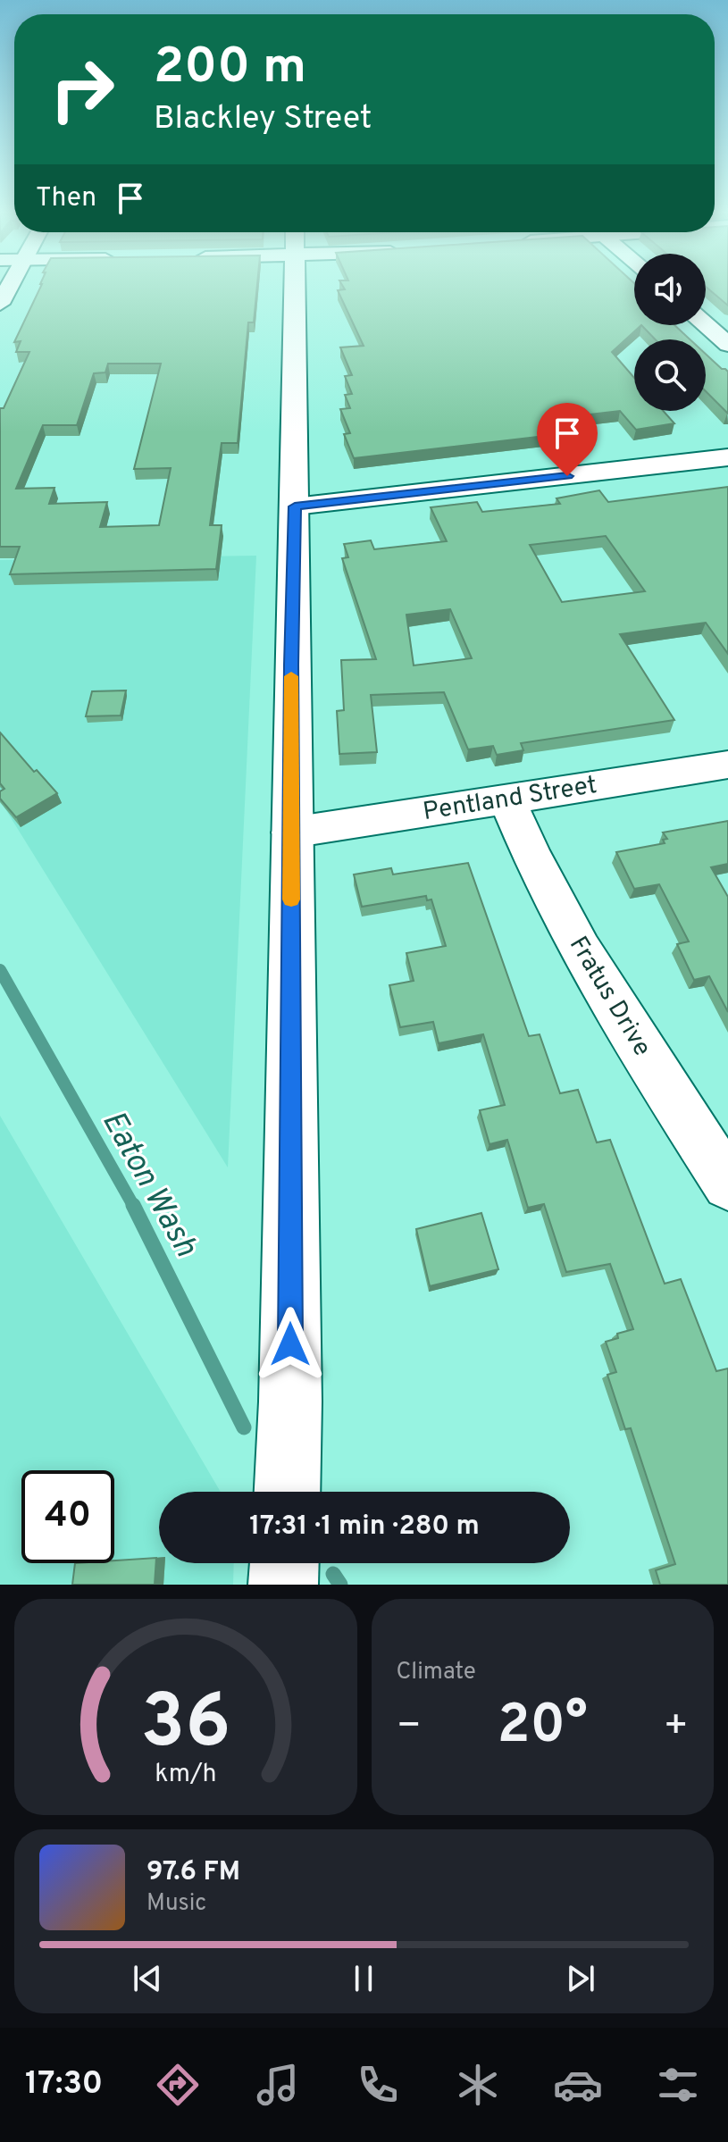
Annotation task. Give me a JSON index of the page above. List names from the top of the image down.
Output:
{
  "streets": {
    "street": ["Pentland Street", "Fratus Drive"]
  },
  "crossings": [
    ["Pentland Street", "Fratus Drive"]
  ],
  "water": ["Eaton Wash"],
  "page": {
    "turn": ["200 m", "Blackley Street"],
    "then": "Then",
    "limit": "40",
    "trip": "17:31 · 1 min · 280 m",
    "tile": "Climate",
    "heat": ["−", "20°", "+"],
    "song": ["97.6 FM", "Music"],
    "tabs": "17:30",
    "gauge": ["36", "km/h"]
  }
}
